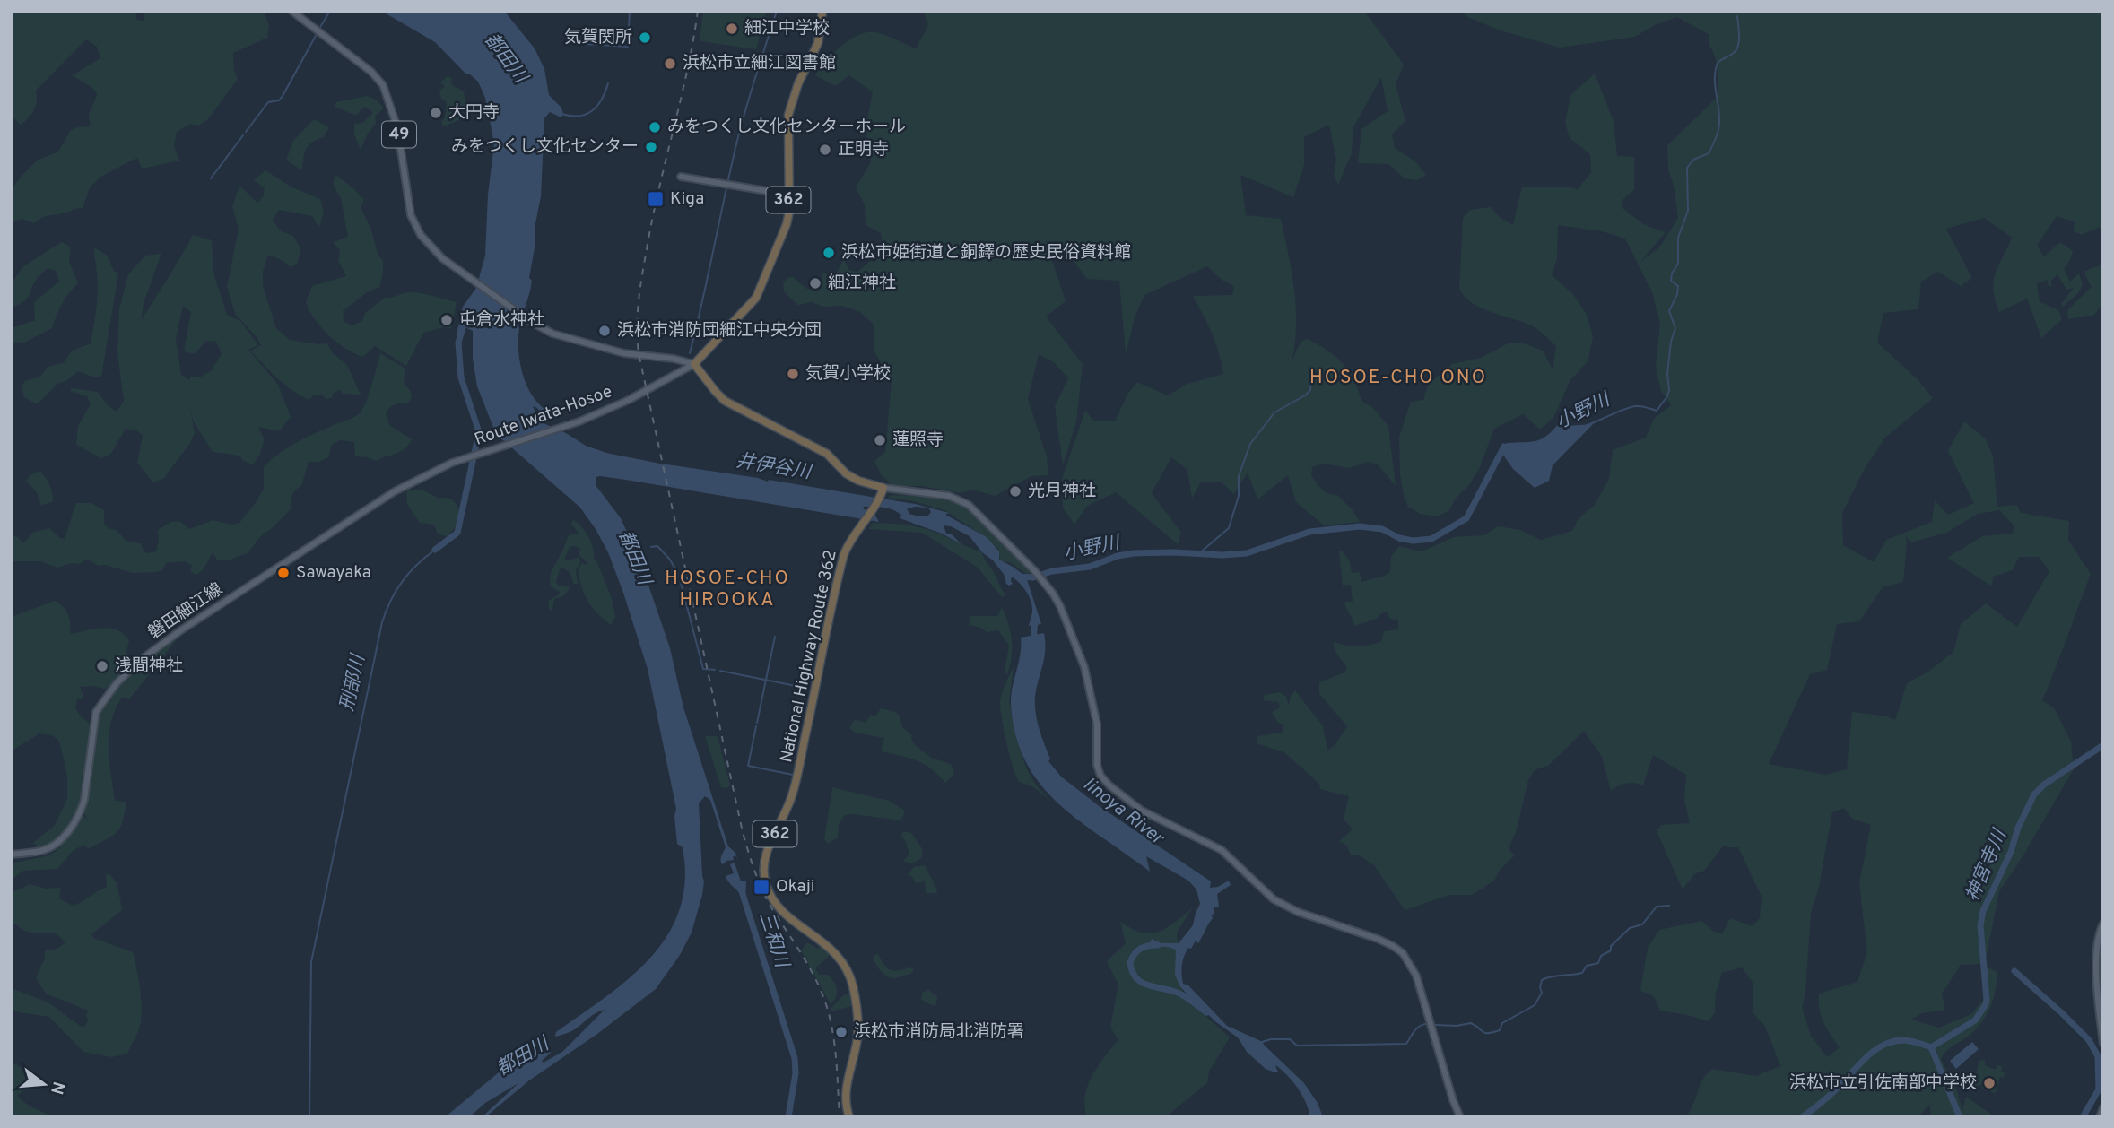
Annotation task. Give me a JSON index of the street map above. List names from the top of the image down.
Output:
{
  "streets": {
    "highway": ["362", "National Highway Route 362"],
    "main road": ["49", "Route Iwata-Hosoe", "磐田細江線"]
  },
  "crossings": [
    ["49", "362"],
    ["49", "Route Iwata-Hosoe"],
    ["362", "Route Iwata-Hosoe"],
    ["Route Iwata-Hosoe", "磐田細江線"]
  ],
  "districts": ["HOSOE-CHO ONO", "HOSOE-CHO HIROOKA"],
  "water": [
    "都田川",
    "小野川",
    "井伊谷川",
    "刑部川",
    "Iinoya River",
    "神宮寺川",
    "三和川"
  ],
  "places": {
    "other": [
      "細江中学校",
      "気賀関所",
      "浜松市立細江図書館",
      "大円寺",
      "みをつくし文化センターホール",
      "みをつくし文化センター",
      "正明寺",
      "浜松市姫街道と銅鐸の歴史民俗資料館",
      "細江神社",
      "屯倉水神社",
      "浜松市消防団細江中央分団",
      "気賀小学校",
      "蓮照寺",
      "光月神社",
      "Sawayaka",
      "浅間神社",
      "浜松市消防局北消防署",
      "浜松市立引佐南部中学校"
    ],
    "transit": ["Kiga", "Okaji"]
  },
  "north": "right"
}
